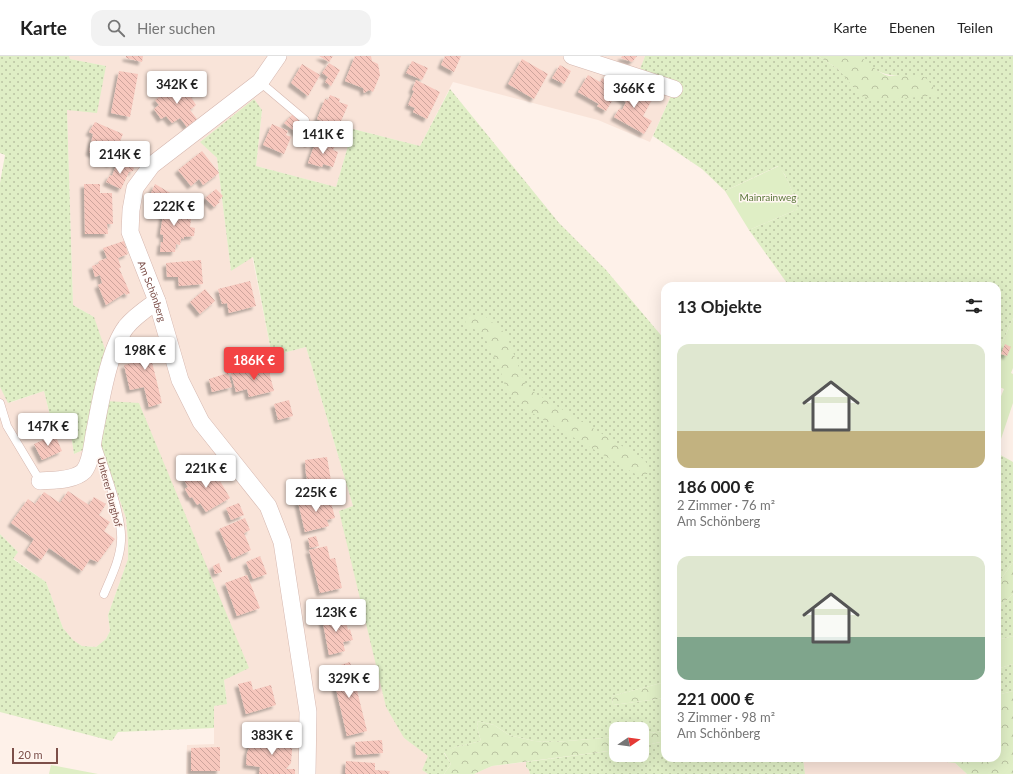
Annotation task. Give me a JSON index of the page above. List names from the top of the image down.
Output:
{
  "streets": {
    "street": ["Am Schönberg"],
    "lane": ["Unterer Burghof"]
  },
  "parks": ["Mainrainweg"],
  "scale_bar": "20 m",
  "north": "right",
  "page": {
    "header": "Karte",
    "search": "Hier suchen",
    "nav": ["Karte", "Ebenen", "Teilen"],
    "price": [
      "342K €",
      "366K €",
      "141K €",
      "214K €",
      "222K €",
      "198K €",
      "186K €",
      "147K €",
      "221K €",
      "225K €",
      "123K €",
      "329K €",
      "383K €"
    ],
    "heading": "13 Objekte",
    "list": [
      {
        "name": "186 000 €",
        "note": "2 Zimmer · 76 m² · Am Schönberg"
      },
      {
        "name": "221 000 €",
        "note": "3 Zimmer · 98 m² · Am Schönberg"
      }
    ],
    "scale": "20 m"
  }
}
